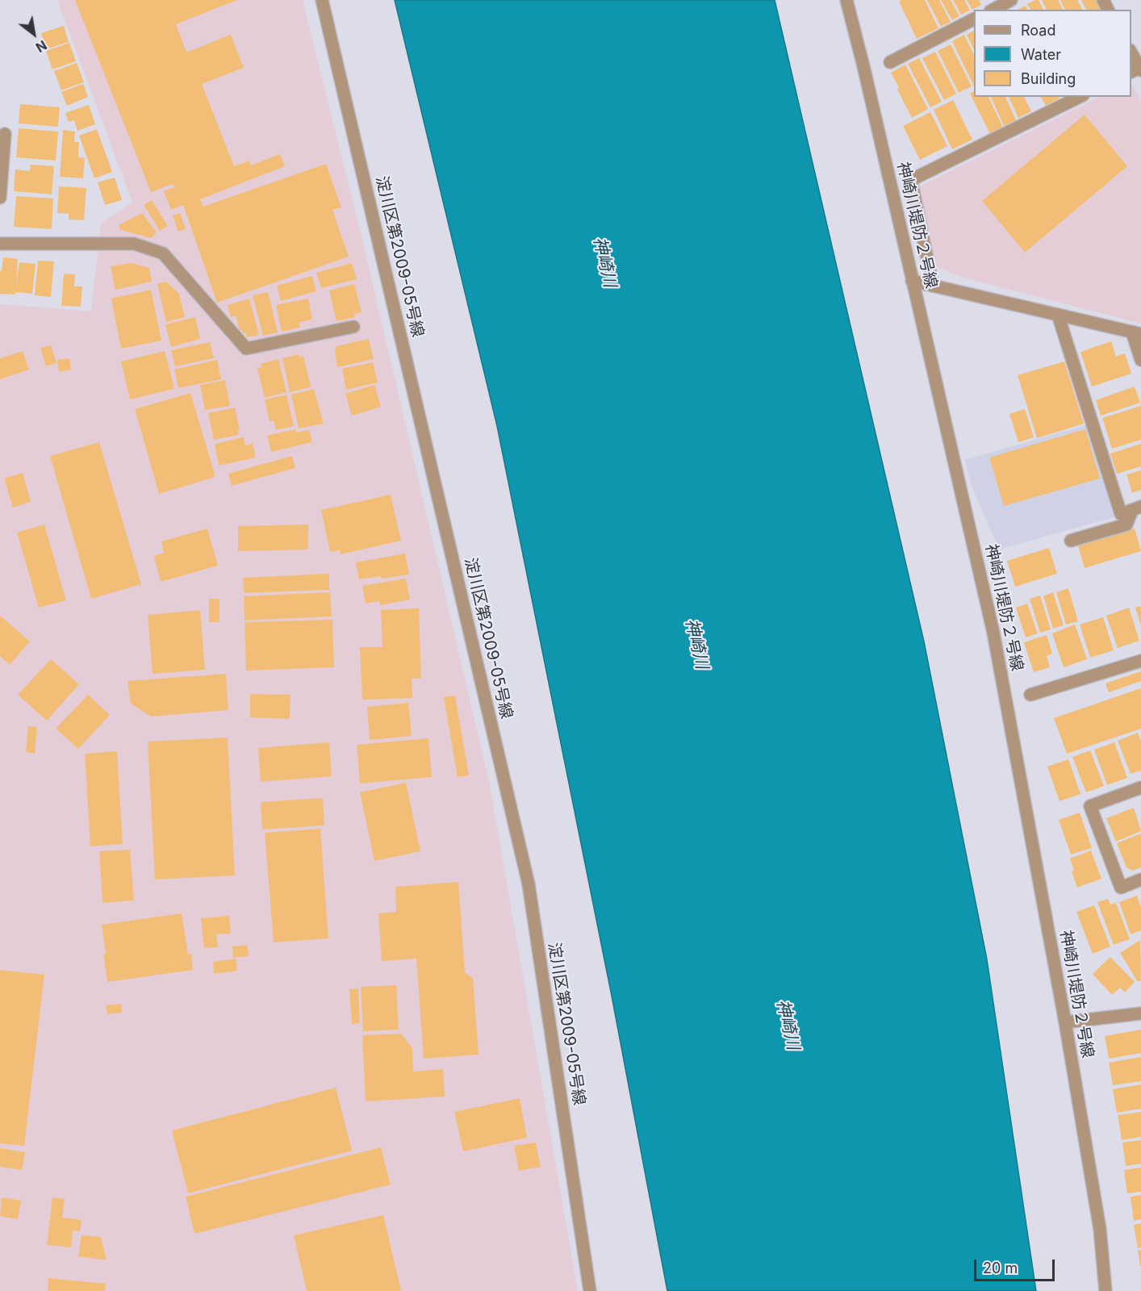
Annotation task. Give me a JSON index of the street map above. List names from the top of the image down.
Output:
{
  "streets": {
    "street": ["神崎川堤防２号線", "淀川区第2009-05号線"]
  },
  "water": ["神崎川"],
  "legend": ["Road", "Water", "Building"],
  "scale_bar": "20 m",
  "north": "bottom right"
}
